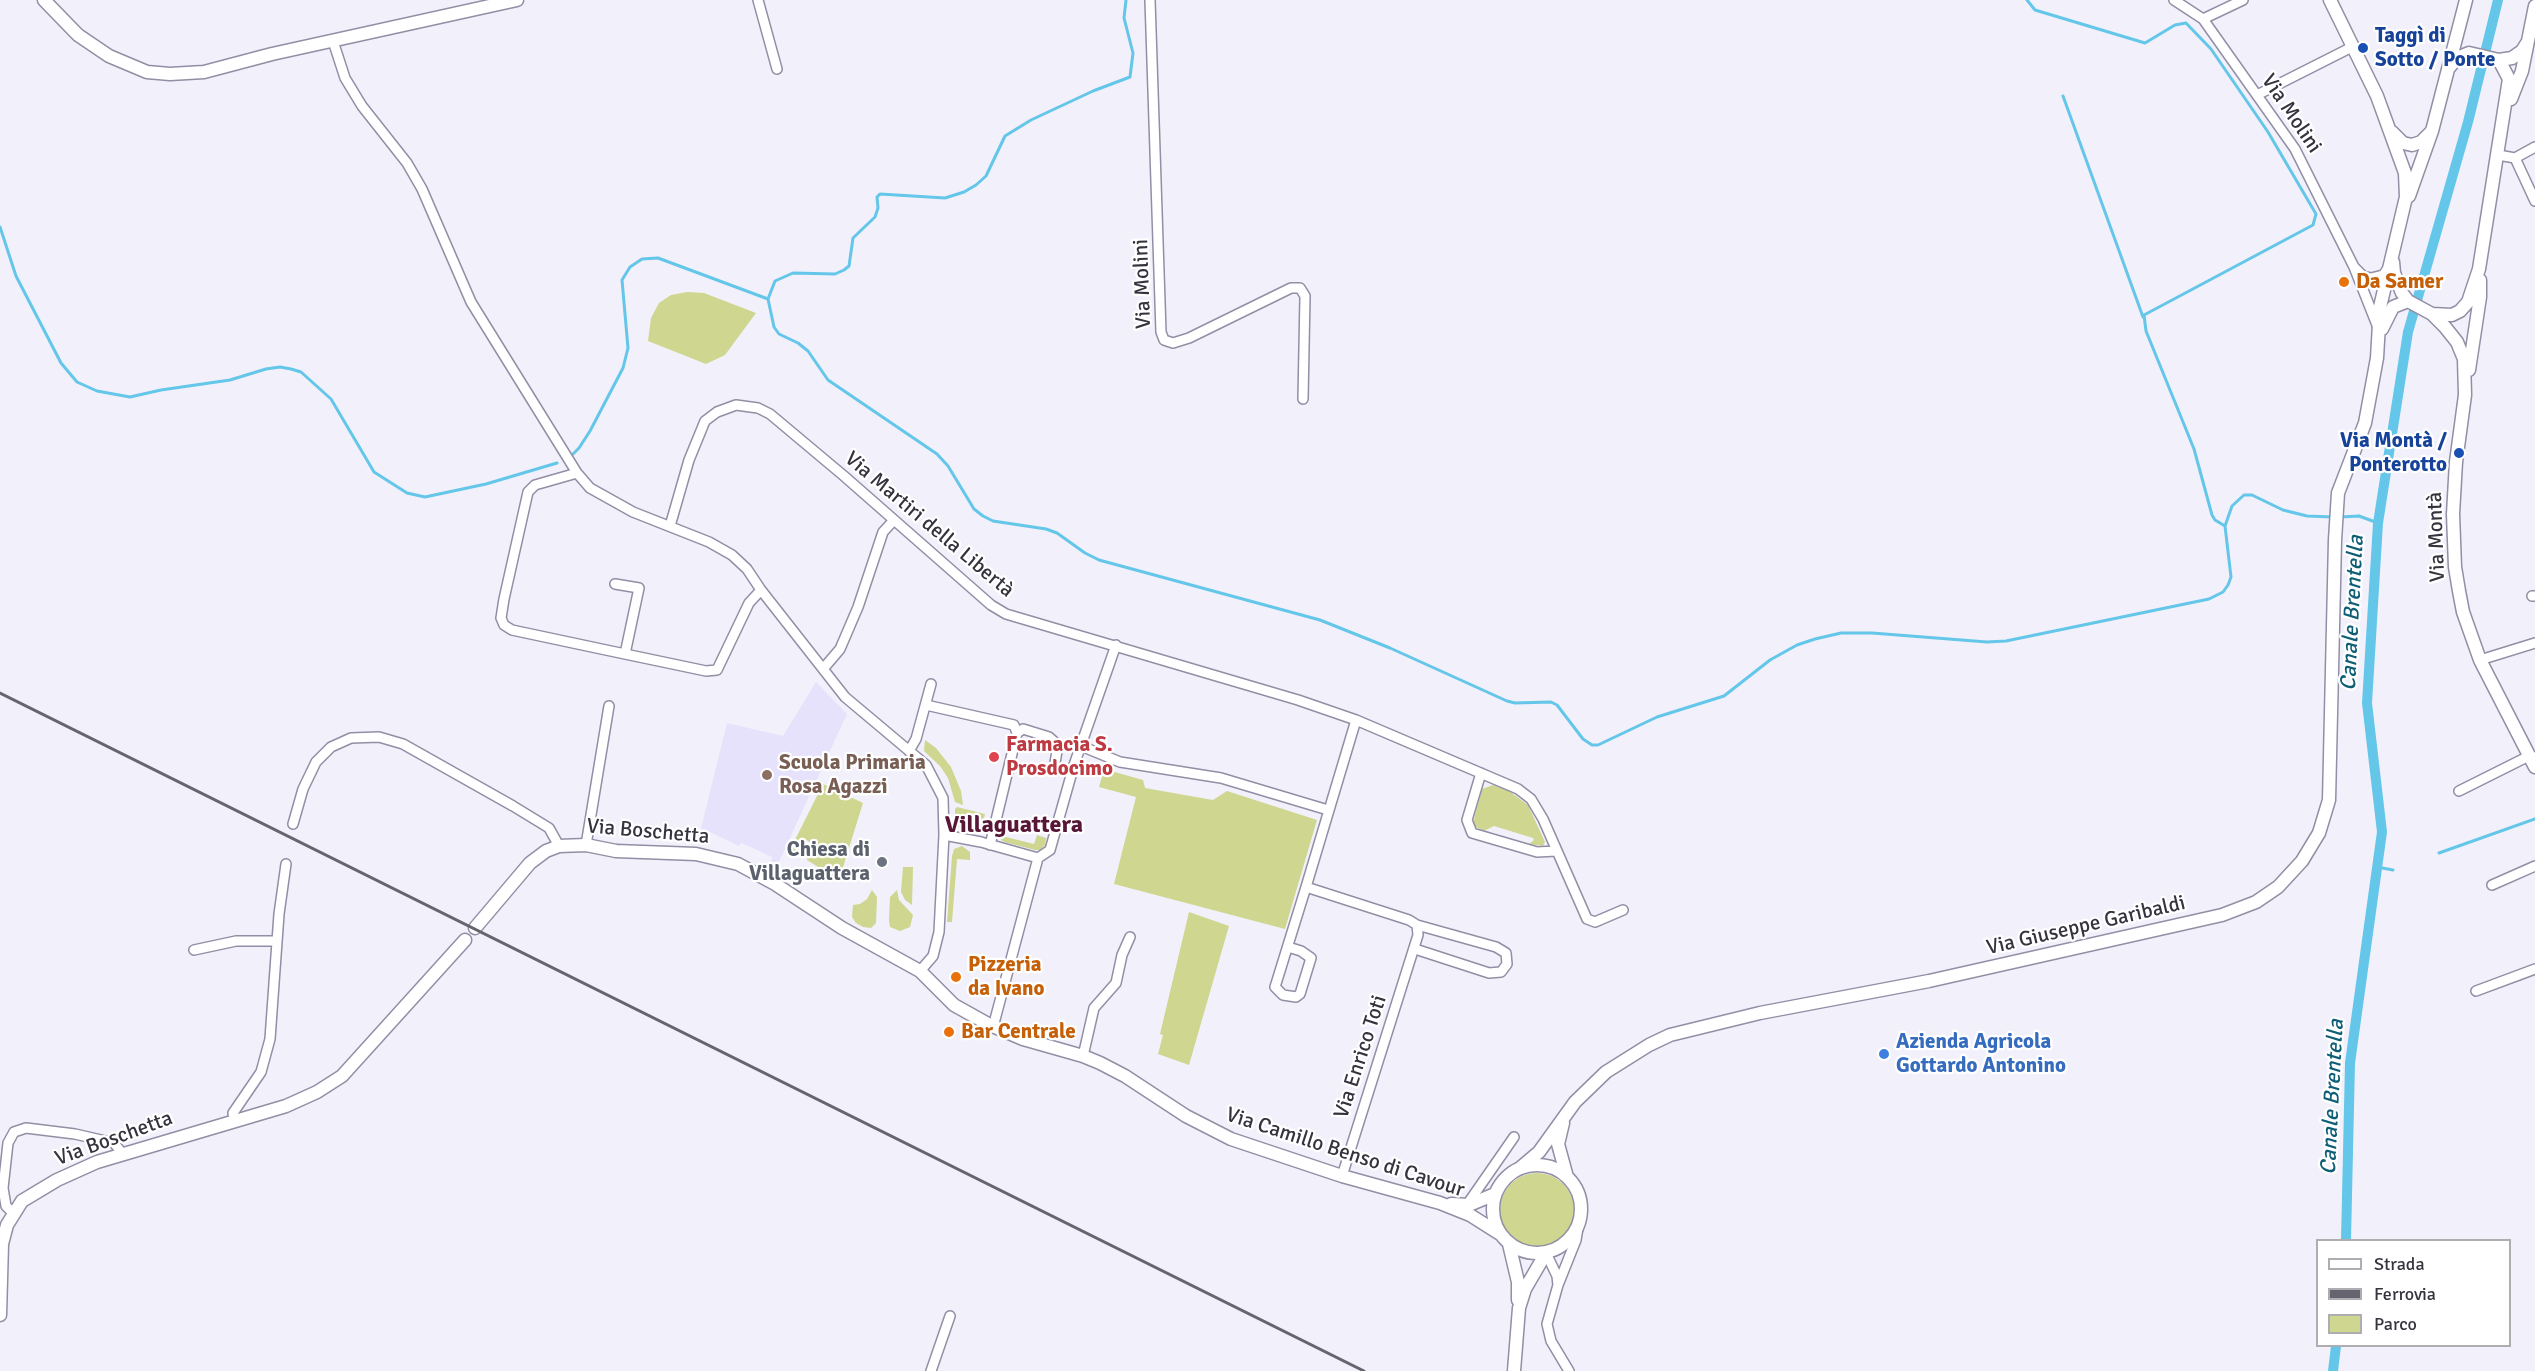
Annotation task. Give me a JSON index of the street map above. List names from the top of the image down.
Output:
{
  "streets": {
    "main road": [
      "Via Montà",
      "Via Boschetta",
      "Via Giuseppe Garibaldi",
      "Via Camillo Benso di Cavour"
    ],
    "street": ["Via Molini", "Via Martiri della Libertà", "Via Enrico Toti"]
  },
  "crossings": [
    ["Via Molini", "Via Giuseppe Garibaldi"],
    ["Via Boschetta", "Via Camillo Benso di Cavour"],
    ["Via Giuseppe Garibaldi", "Via Camillo Benso di Cavour"],
    ["Via Enrico Toti", "Via Camillo Benso di Cavour"]
  ],
  "districts": ["Villaguattera"],
  "water": ["Canale Brentella"],
  "places": [
    "Taggì di Sotto / Ponte",
    "Da Samer",
    "Via Montà / Ponterotto",
    "Farmacia S. Prosdocimo",
    "Scuola Primaria Rosa Agazzi",
    "Chiesa di Villaguattera",
    "Pizzeria da Ivano",
    "Bar Centrale",
    "Azienda Agricola Gottardo Antonino"
  ],
  "legend": ["Strada", "Ferrovia", "Parco"]
}
